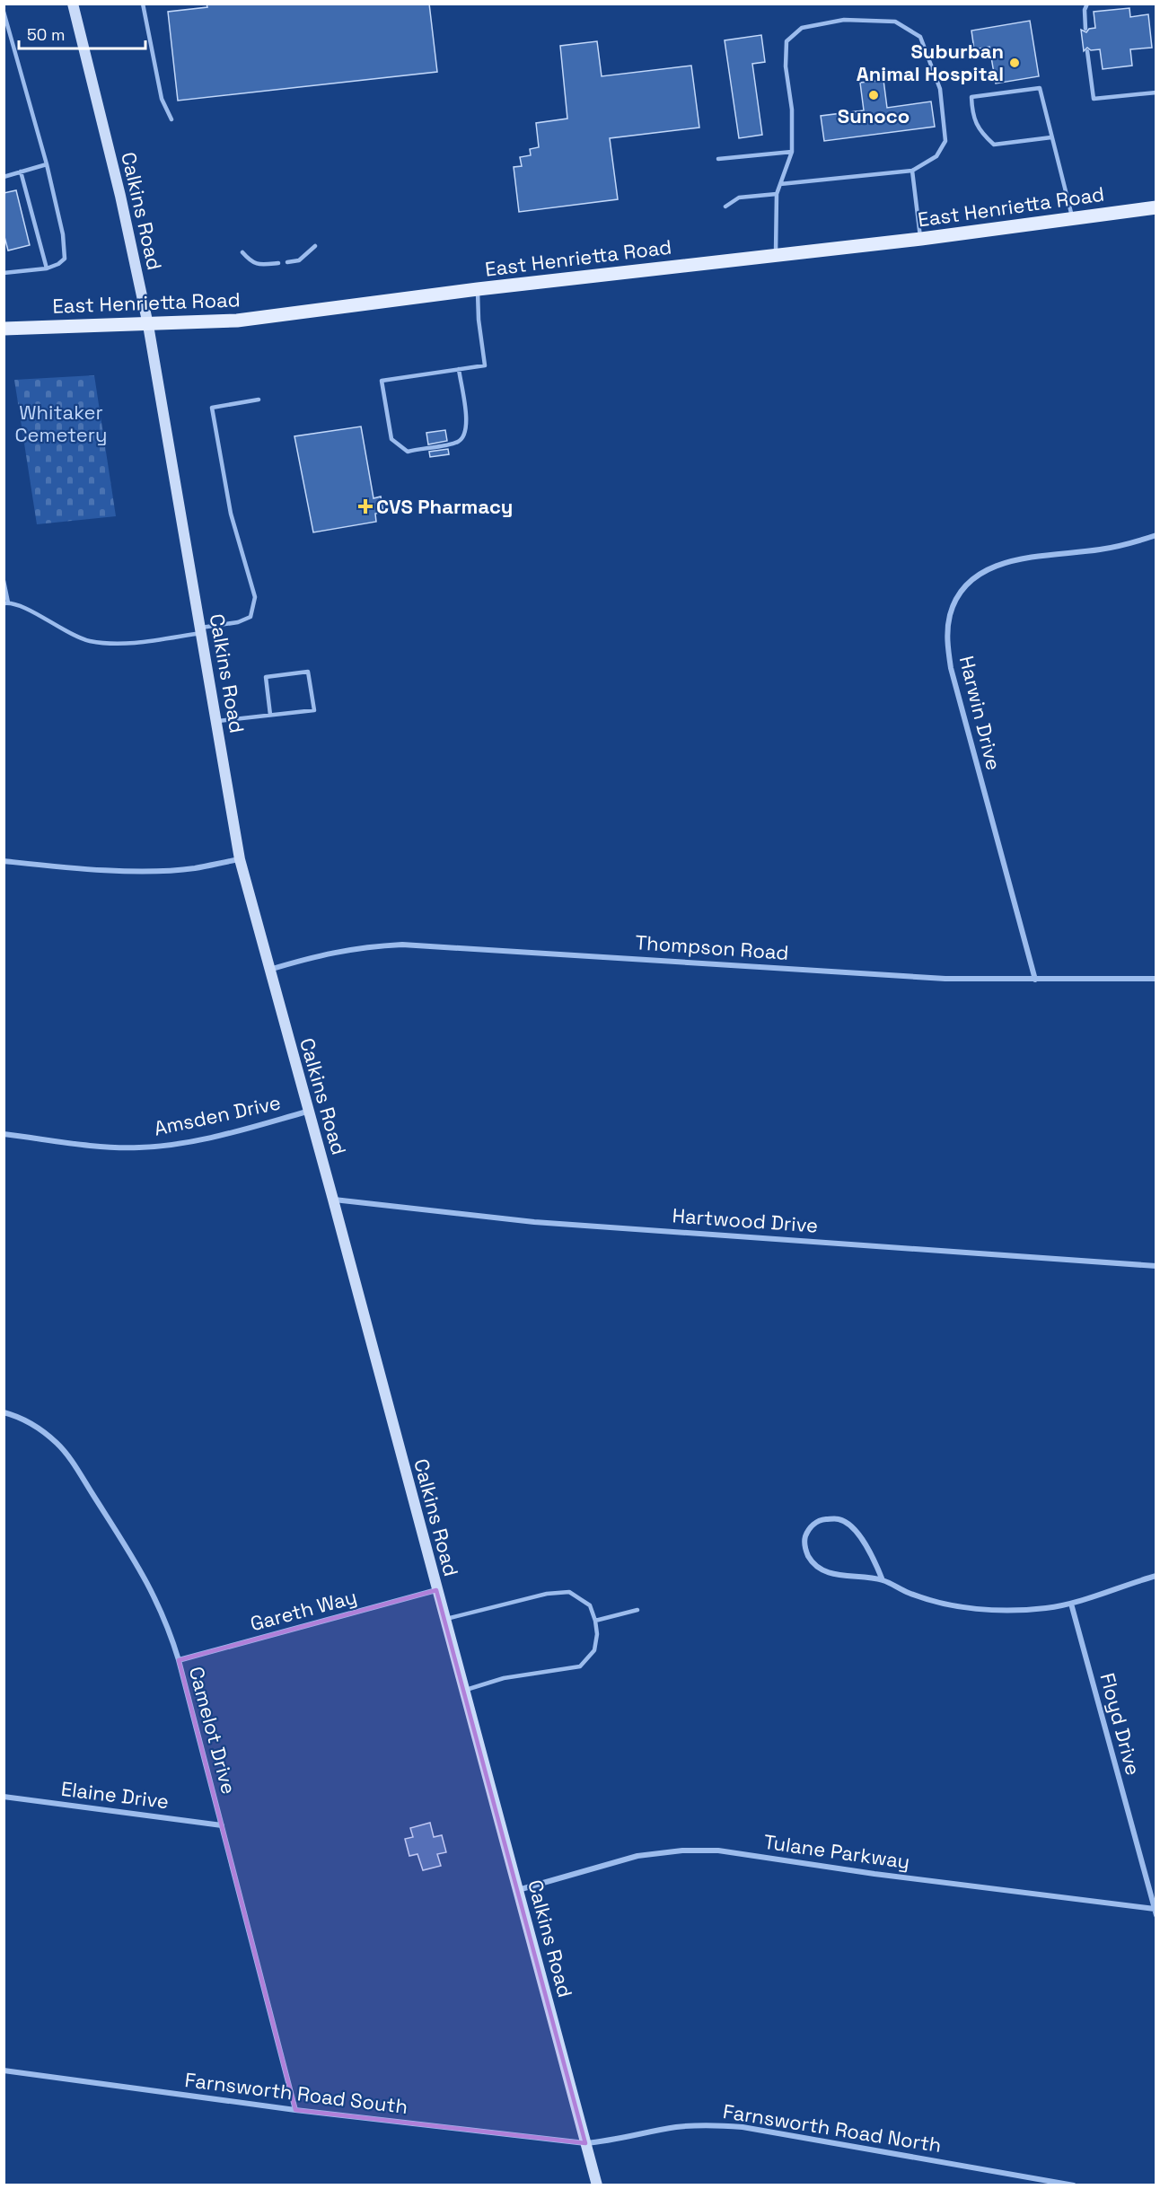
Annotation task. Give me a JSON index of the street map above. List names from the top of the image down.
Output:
{
  "streets": {
    "main road": ["East Henrietta Road", "Calkins Road"],
    "street": [
      "Harwin Drive",
      "Thompson Road",
      "Amsden Drive",
      "Hartwood Drive",
      "Gareth Way",
      "Floyd Drive",
      "Camelot Drive",
      "Elaine Drive",
      "Tulane Parkway",
      "Farnsworth Road South",
      "Farnsworth Road North"
    ]
  },
  "crossings": [
    ["East Henrietta Road", "Calkins Road"],
    ["Calkins Road", "Thompson Road"],
    ["Calkins Road", "Amsden Drive"],
    ["Calkins Road", "Hartwood Drive"],
    ["Calkins Road", "Gareth Way"],
    ["Calkins Road", "Tulane Parkway"],
    ["Calkins Road", "Farnsworth Road South"],
    ["Calkins Road", "Farnsworth Road North"],
    ["Harwin Drive", "Thompson Road"],
    ["Gareth Way", "Camelot Drive"],
    ["Floyd Drive", "Tulane Parkway"],
    ["Camelot Drive", "Elaine Drive"],
    ["Camelot Drive", "Farnsworth Road South"],
    ["Farnsworth Road South", "Farnsworth Road North"]
  ],
  "parks": ["Whitaker Cemetery"],
  "places": {
    "other": ["Suburban Animal Hospital", "Sunoco"],
    "health": ["CVS Pharmacy"]
  },
  "scale_bar": "50 m"
}
